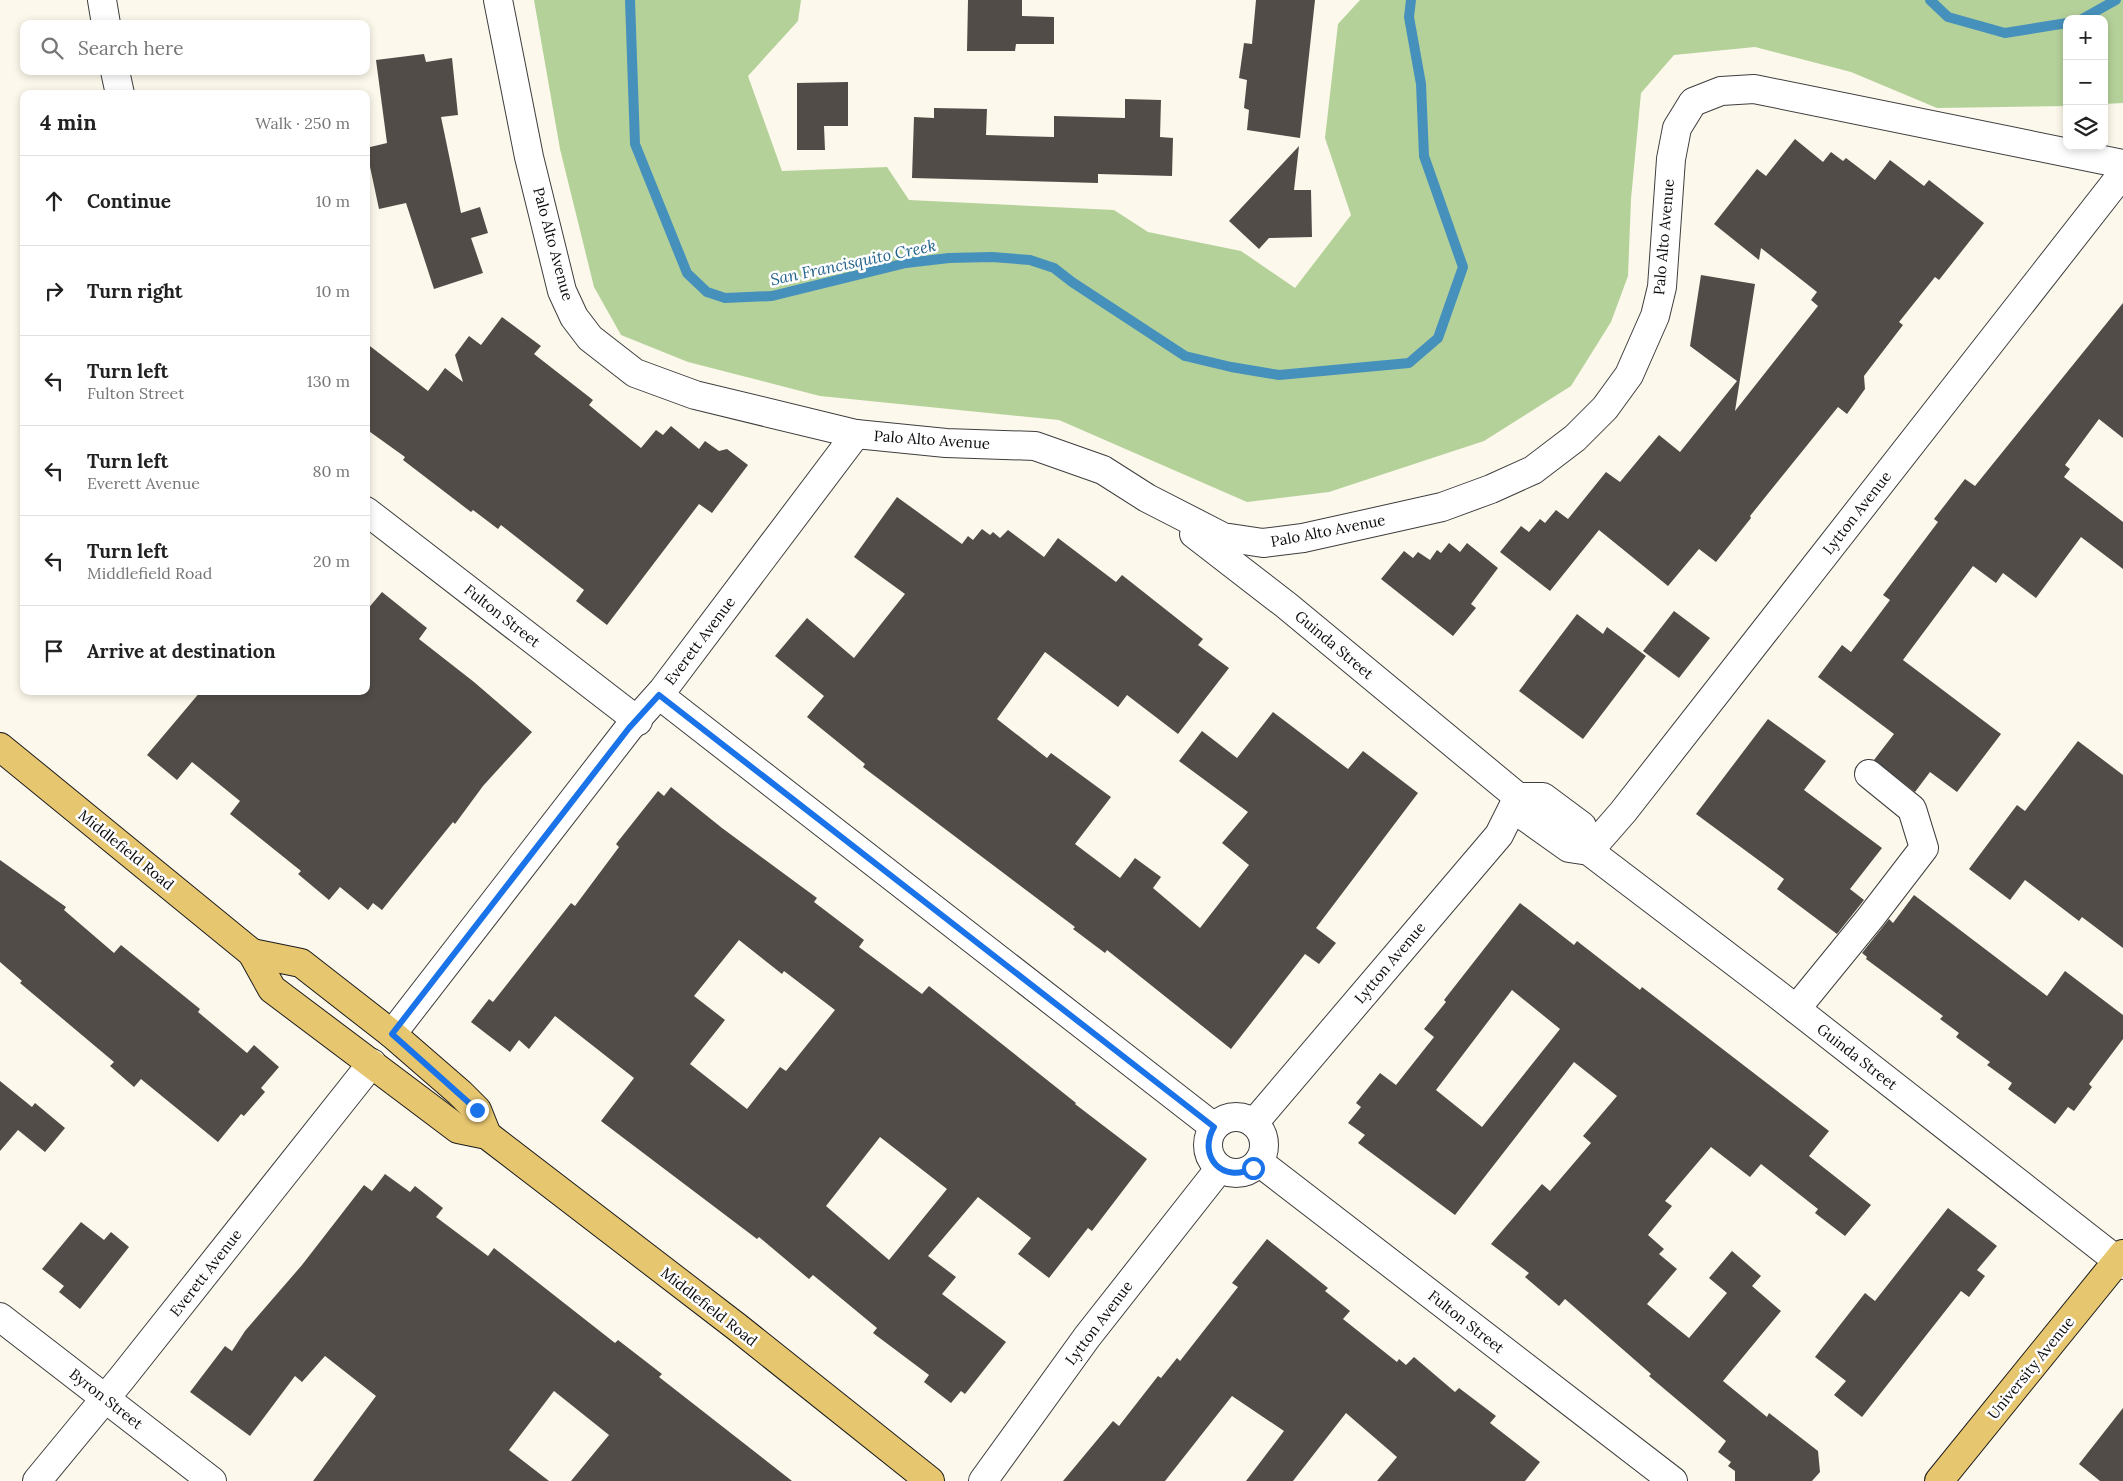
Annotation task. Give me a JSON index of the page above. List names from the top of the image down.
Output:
{
  "streets": {
    "main road": ["Middlefield Road", "University Avenue"],
    "street": [
      "Palo Alto Avenue",
      "Lytton Avenue",
      "Fulton Street",
      "Everett Avenue",
      "Guinda Street",
      "Byron Street"
    ]
  },
  "crossings": [
    ["Palo Alto Avenue", "Everett Avenue"],
    ["Palo Alto Avenue", "Guinda Street"],
    ["Lytton Avenue", "Fulton Street"],
    ["Lytton Avenue", "Guinda Street"],
    ["Fulton Street", "Everett Avenue"],
    ["Everett Avenue", "Middlefield Road"],
    ["Everett Avenue", "Byron Street"],
    ["Guinda Street", "University Avenue"]
  ],
  "water": ["San Francisquito Creek"],
  "page": {
    "map_buttons": ["+", "−"],
    "search": "Search here",
    "heading": ["4 min", "Walk · 250 m"],
    "list": [
      ["Continue", "10 m"],
      ["Turn right", "10 m"],
      ["Turn left", "Fulton Street", "130 m"],
      ["Turn left", "Everett Avenue", "80 m"],
      ["Turn left", "Middlefield Road", "20 m"],
      "Arrive at destination"
    ]
  }
}
